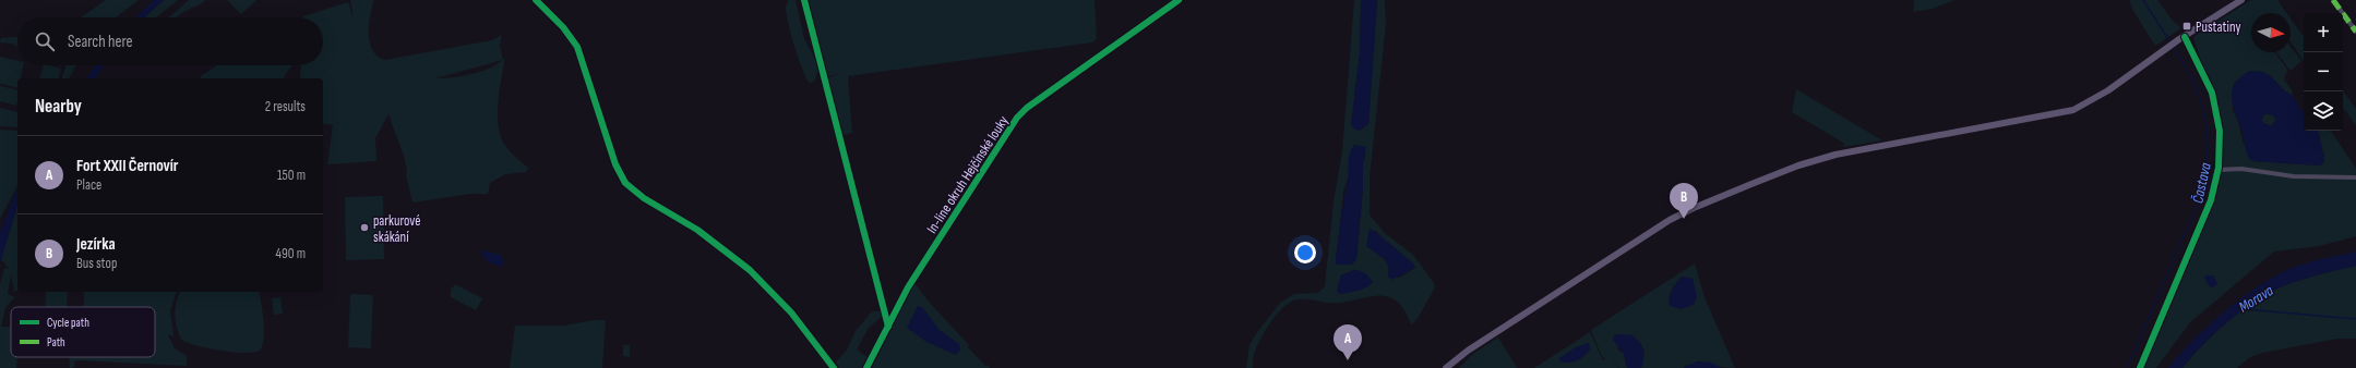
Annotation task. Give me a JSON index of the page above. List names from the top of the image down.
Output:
{
  "streets": {
    "cycle path": ["In-line okruh Hejčínské louky"]
  },
  "water": ["Častava", "Morava"],
  "places": {
    "transit": ["Pustatiny"],
    "other": ["parkurové skákání"]
  },
  "legend": ["Cycle path", "Path"],
  "north": "right",
  "page": {
    "map_buttons": ["+", "−"],
    "search": "Search here",
    "heading": ["Nearby", "2 results"],
    "list": [
      {
        "mark": "A",
        "name": "Fort XXII Černovír",
        "note": "Place",
        "value": "150 m"
      },
      {
        "mark": "B",
        "name": "Jezírka",
        "note": "Bus stop",
        "value": "490 m"
      }
    ],
    "pins": ["B", "A"]
  }
}
